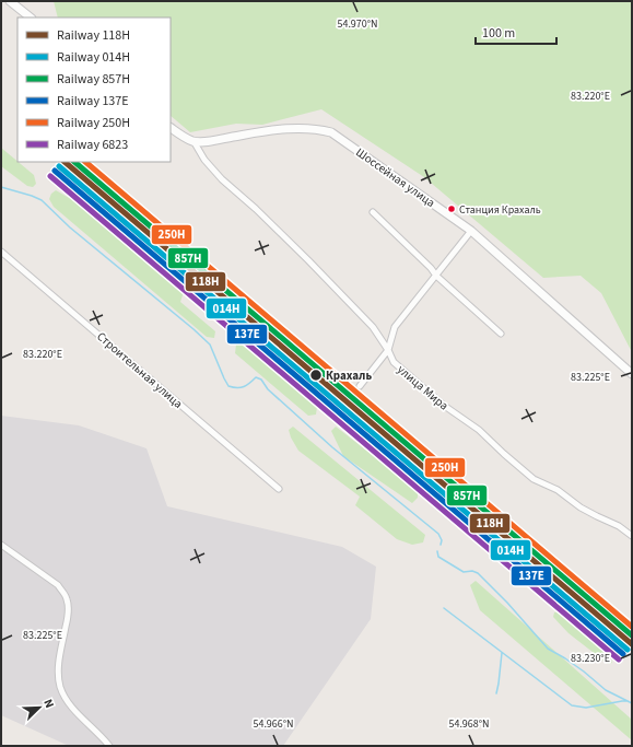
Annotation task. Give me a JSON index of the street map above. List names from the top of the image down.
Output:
{
  "streets": {
    "street": ["Шоссейная улица", "Строительная улица", "улица Мира"]
  },
  "crossings": [
    ["Шоссейная улица", "улица Мира"]
  ],
  "places": ["Станция Крахаль", "Крахаль"],
  "lines": [
    "rail line 118Н",
    "rail line 857Н",
    "rail line 250Н",
    "rail line 014Н",
    "rail line 137Е",
    "rail line 6823"
  ],
  "legend": [
    "Railway 118Н",
    "Railway 014Н",
    "Railway 857Н",
    "Railway 137Е",
    "Railway 250Н",
    "Railway 6823"
  ],
  "scale_bar": "100 m",
  "north": "top right",
  "coordinates": [
    "54.970°N",
    "83.220°E",
    "83.225°E",
    "83.230°E",
    "54.966°N",
    "54.968°N"
  ]
}
